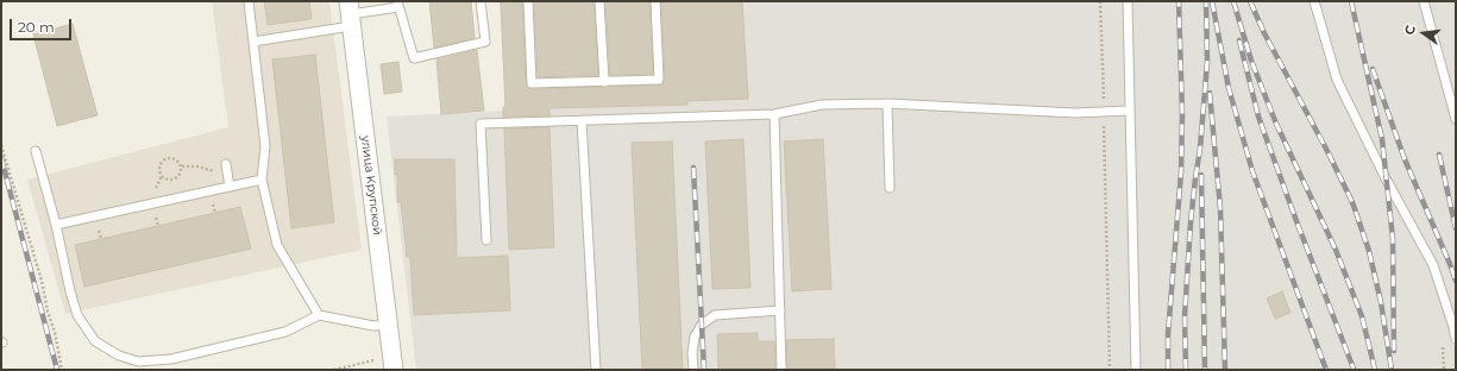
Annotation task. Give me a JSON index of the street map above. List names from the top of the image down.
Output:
{
  "streets": {
    "street": ["улица Крупской"]
  },
  "scale_bar": "20 m",
  "north": "left"
}
